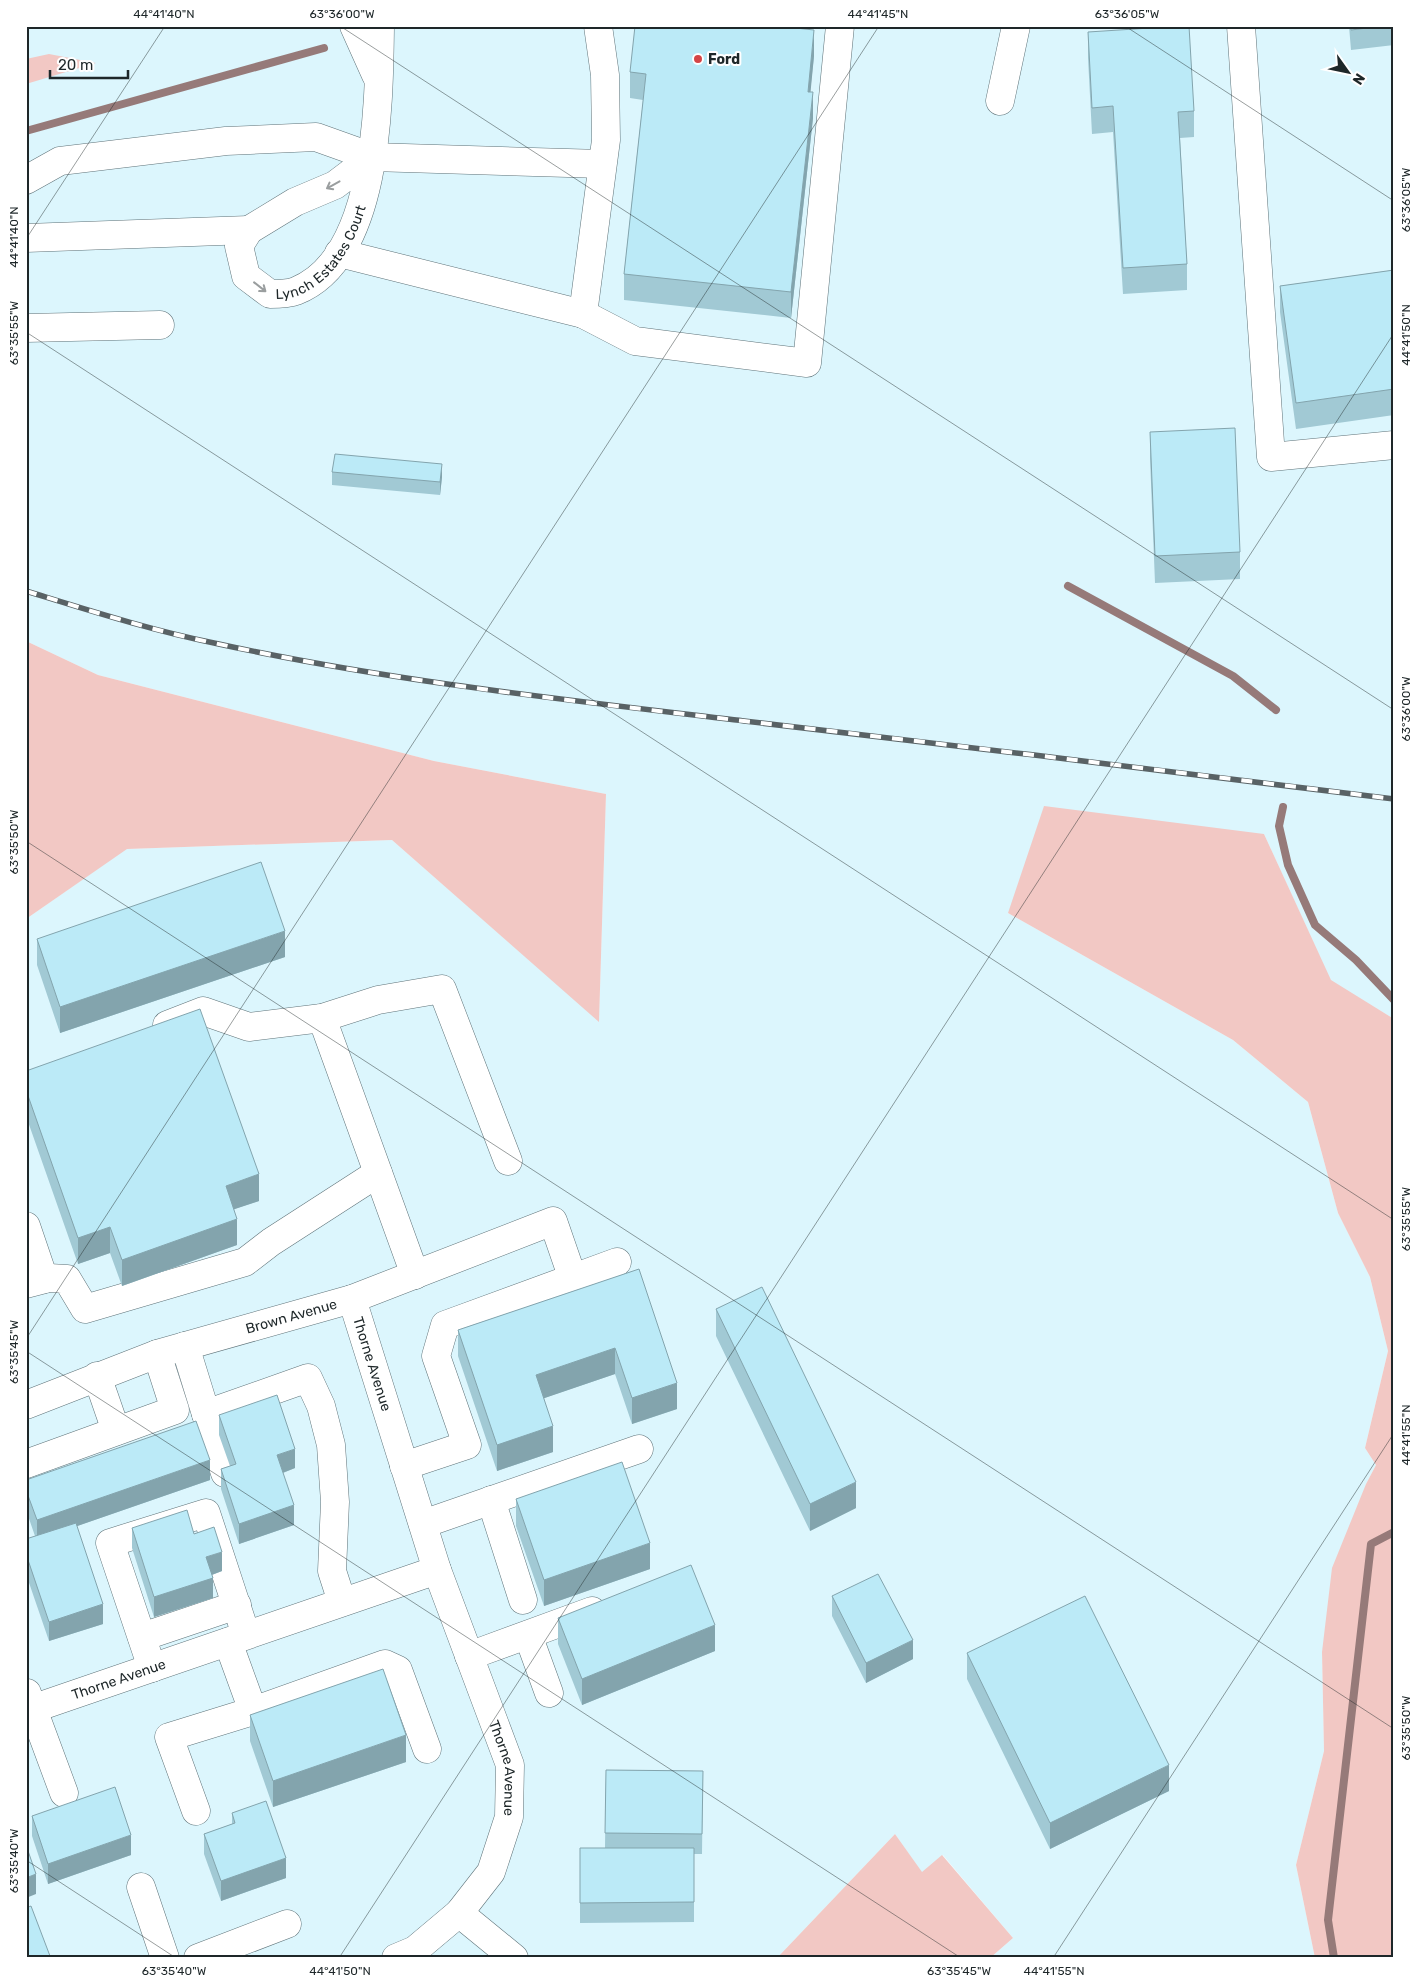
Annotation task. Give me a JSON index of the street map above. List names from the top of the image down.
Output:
{
  "streets": {
    "street": ["Lynch Estates Court", "Brown Avenue", "Thorne Avenue"]
  },
  "crossings": [
    ["Brown Avenue", "Thorne Avenue"]
  ],
  "places": ["Ford"],
  "scale_bar": "20 m",
  "north": "bottom right",
  "coordinates": [
    "44°41'40\"N",
    "63°36'00\"W",
    "44°41'45\"N",
    "63°36'05\"W",
    "63°35'55\"W",
    "44°41'50\"N",
    "63°35'50\"W",
    "63°35'45\"W",
    "44°41'55\"N",
    "63°35'40\"W"
  ]
}
